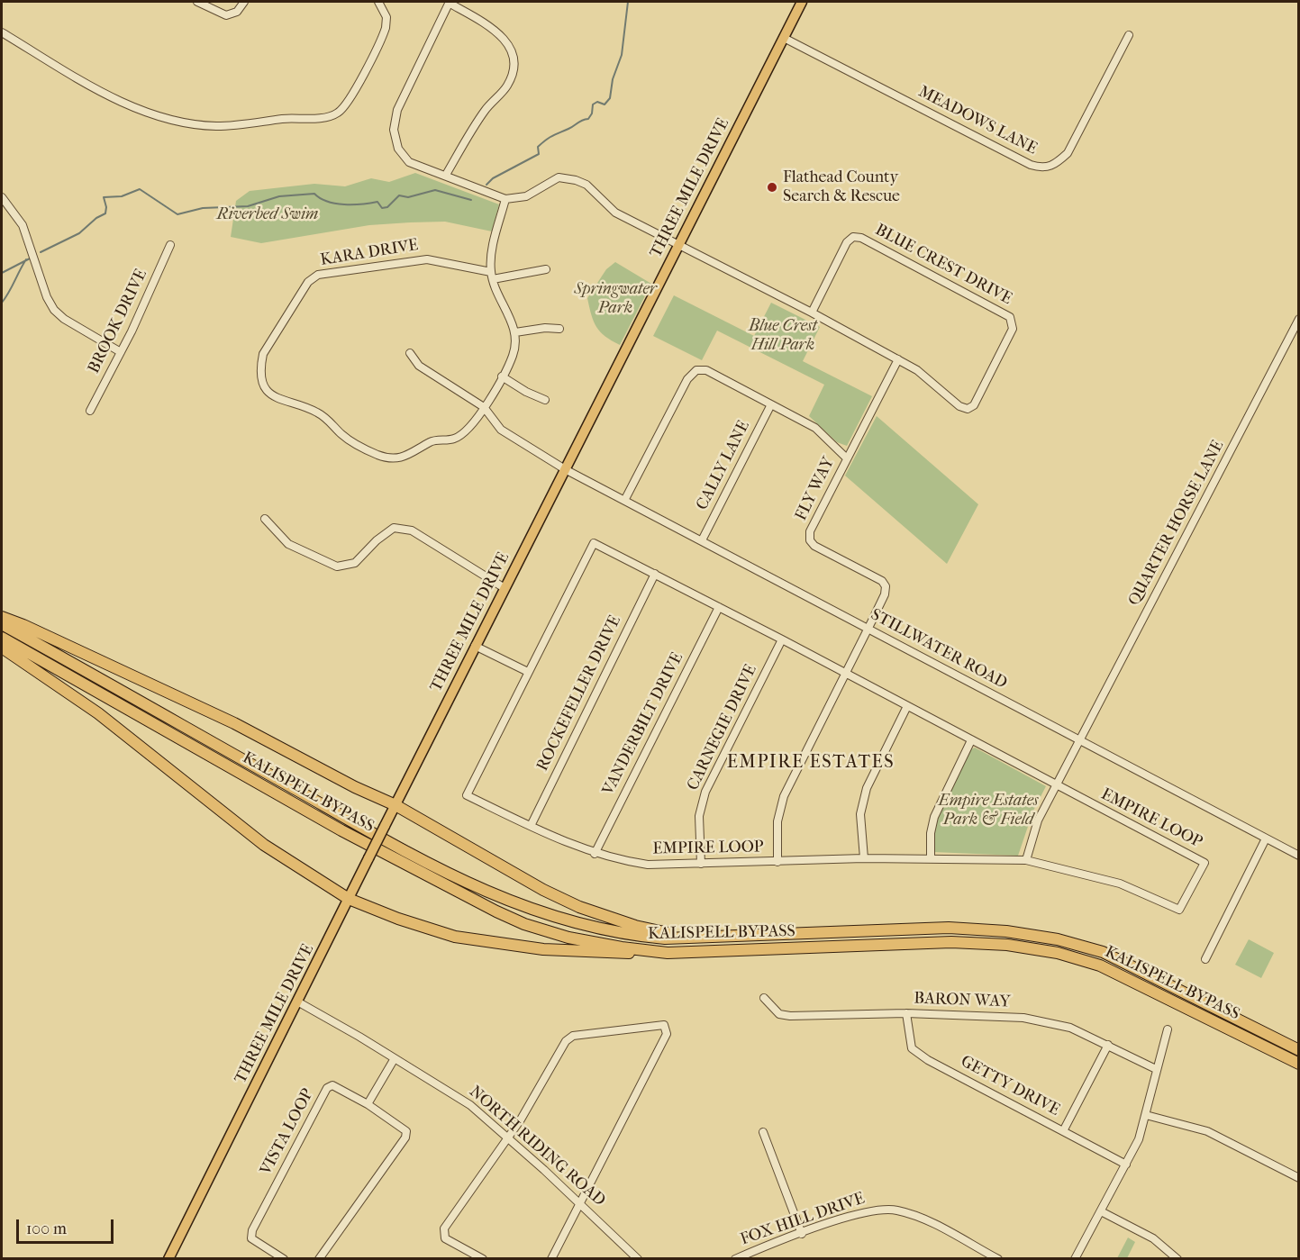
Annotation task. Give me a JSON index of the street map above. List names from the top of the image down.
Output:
{
  "streets": {
    "highway": ["KALISPELL BYPASS"],
    "main road": ["THREE MILE DRIVE"],
    "street": [
      "MEADOWS LANE",
      "KARA DRIVE",
      "BLUE CREST DRIVE",
      "BROOK DRIVE",
      "CALLY LANE",
      "FLY WAY",
      "QUARTER HORSE LANE",
      "STILLWATER ROAD",
      "ROCKEFELLER DRIVE",
      "VANDERBILT DRIVE",
      "CARNEGIE DRIVE",
      "EMPIRE LOOP",
      "BARON WAY",
      "GETTY DRIVE",
      "VISTA LOOP",
      "NORTH RIDING ROAD",
      "FOX HILL DRIVE"
    ]
  },
  "crossings": [
    ["MEADOWS LANE", "THREE MILE DRIVE"],
    ["THREE MILE DRIVE", "BLUE CREST DRIVE"],
    ["THREE MILE DRIVE", "STILLWATER ROAD"],
    ["THREE MILE DRIVE", "NORTH RIDING ROAD"],
    ["KARA DRIVE", "STILLWATER ROAD"],
    ["BLUE CREST DRIVE", "FLY WAY"],
    ["CALLY LANE", "STILLWATER ROAD"],
    ["FLY WAY", "STILLWATER ROAD"],
    ["QUARTER HORSE LANE", "STILLWATER ROAD"],
    ["QUARTER HORSE LANE", "EMPIRE LOOP"],
    ["ROCKEFELLER DRIVE", "EMPIRE LOOP"],
    ["VANDERBILT DRIVE", "EMPIRE LOOP"],
    ["CARNEGIE DRIVE", "EMPIRE LOOP"],
    ["BARON WAY", "GETTY DRIVE"]
  ],
  "districts": ["EMPIRE ESTATES"],
  "parks": [
    "Riverbed Swim",
    "Springwater Park",
    "Blue Crest Hill Park",
    "Empire Estates Park & Field"
  ],
  "places": ["Flathead County Search & Rescue"],
  "scale_bar": "100 m"
}
